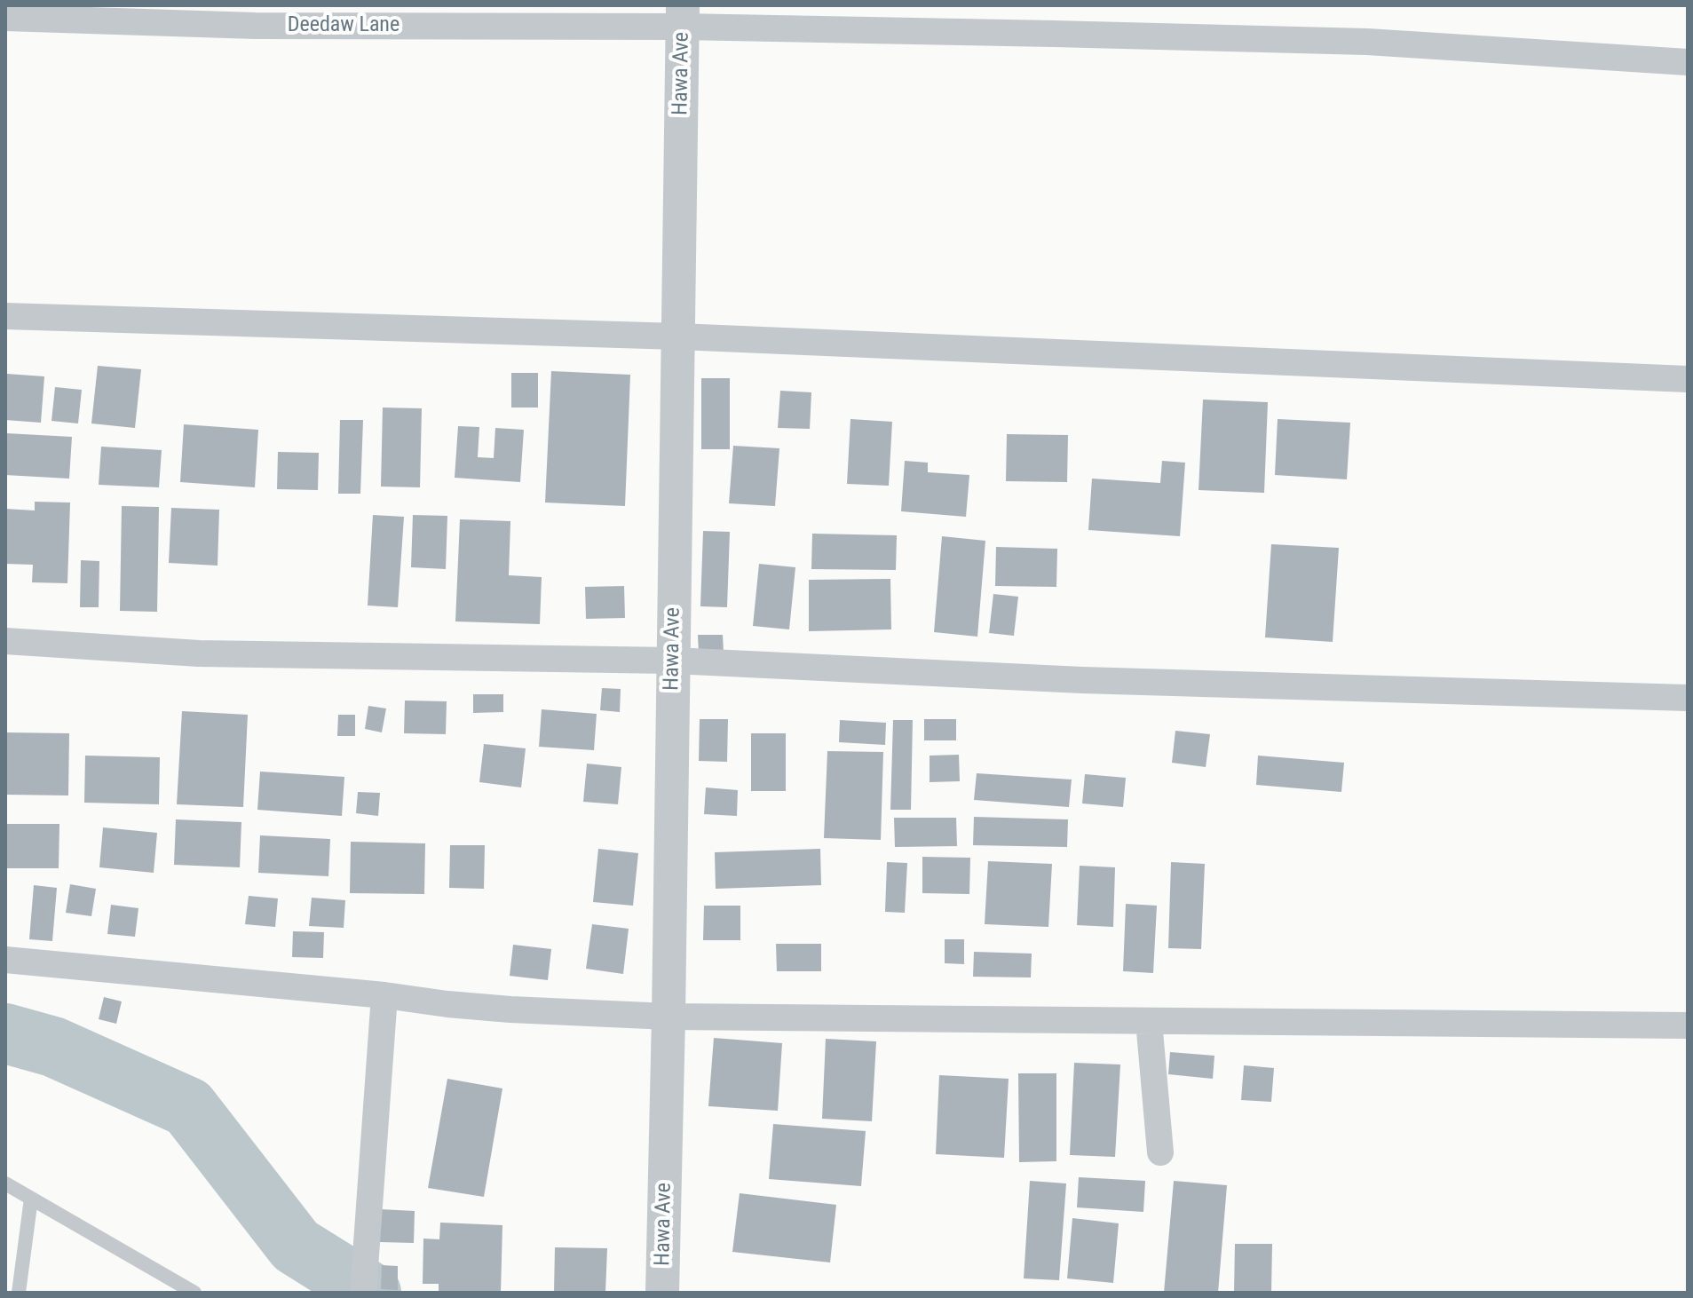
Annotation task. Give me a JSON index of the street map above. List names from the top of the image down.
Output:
{
  "streets": {
    "street": ["Deedaw Lane", "Hawa Ave"]
  },
  "crossings": [
    ["Deedaw Lane", "Hawa Ave"]
  ]
}
